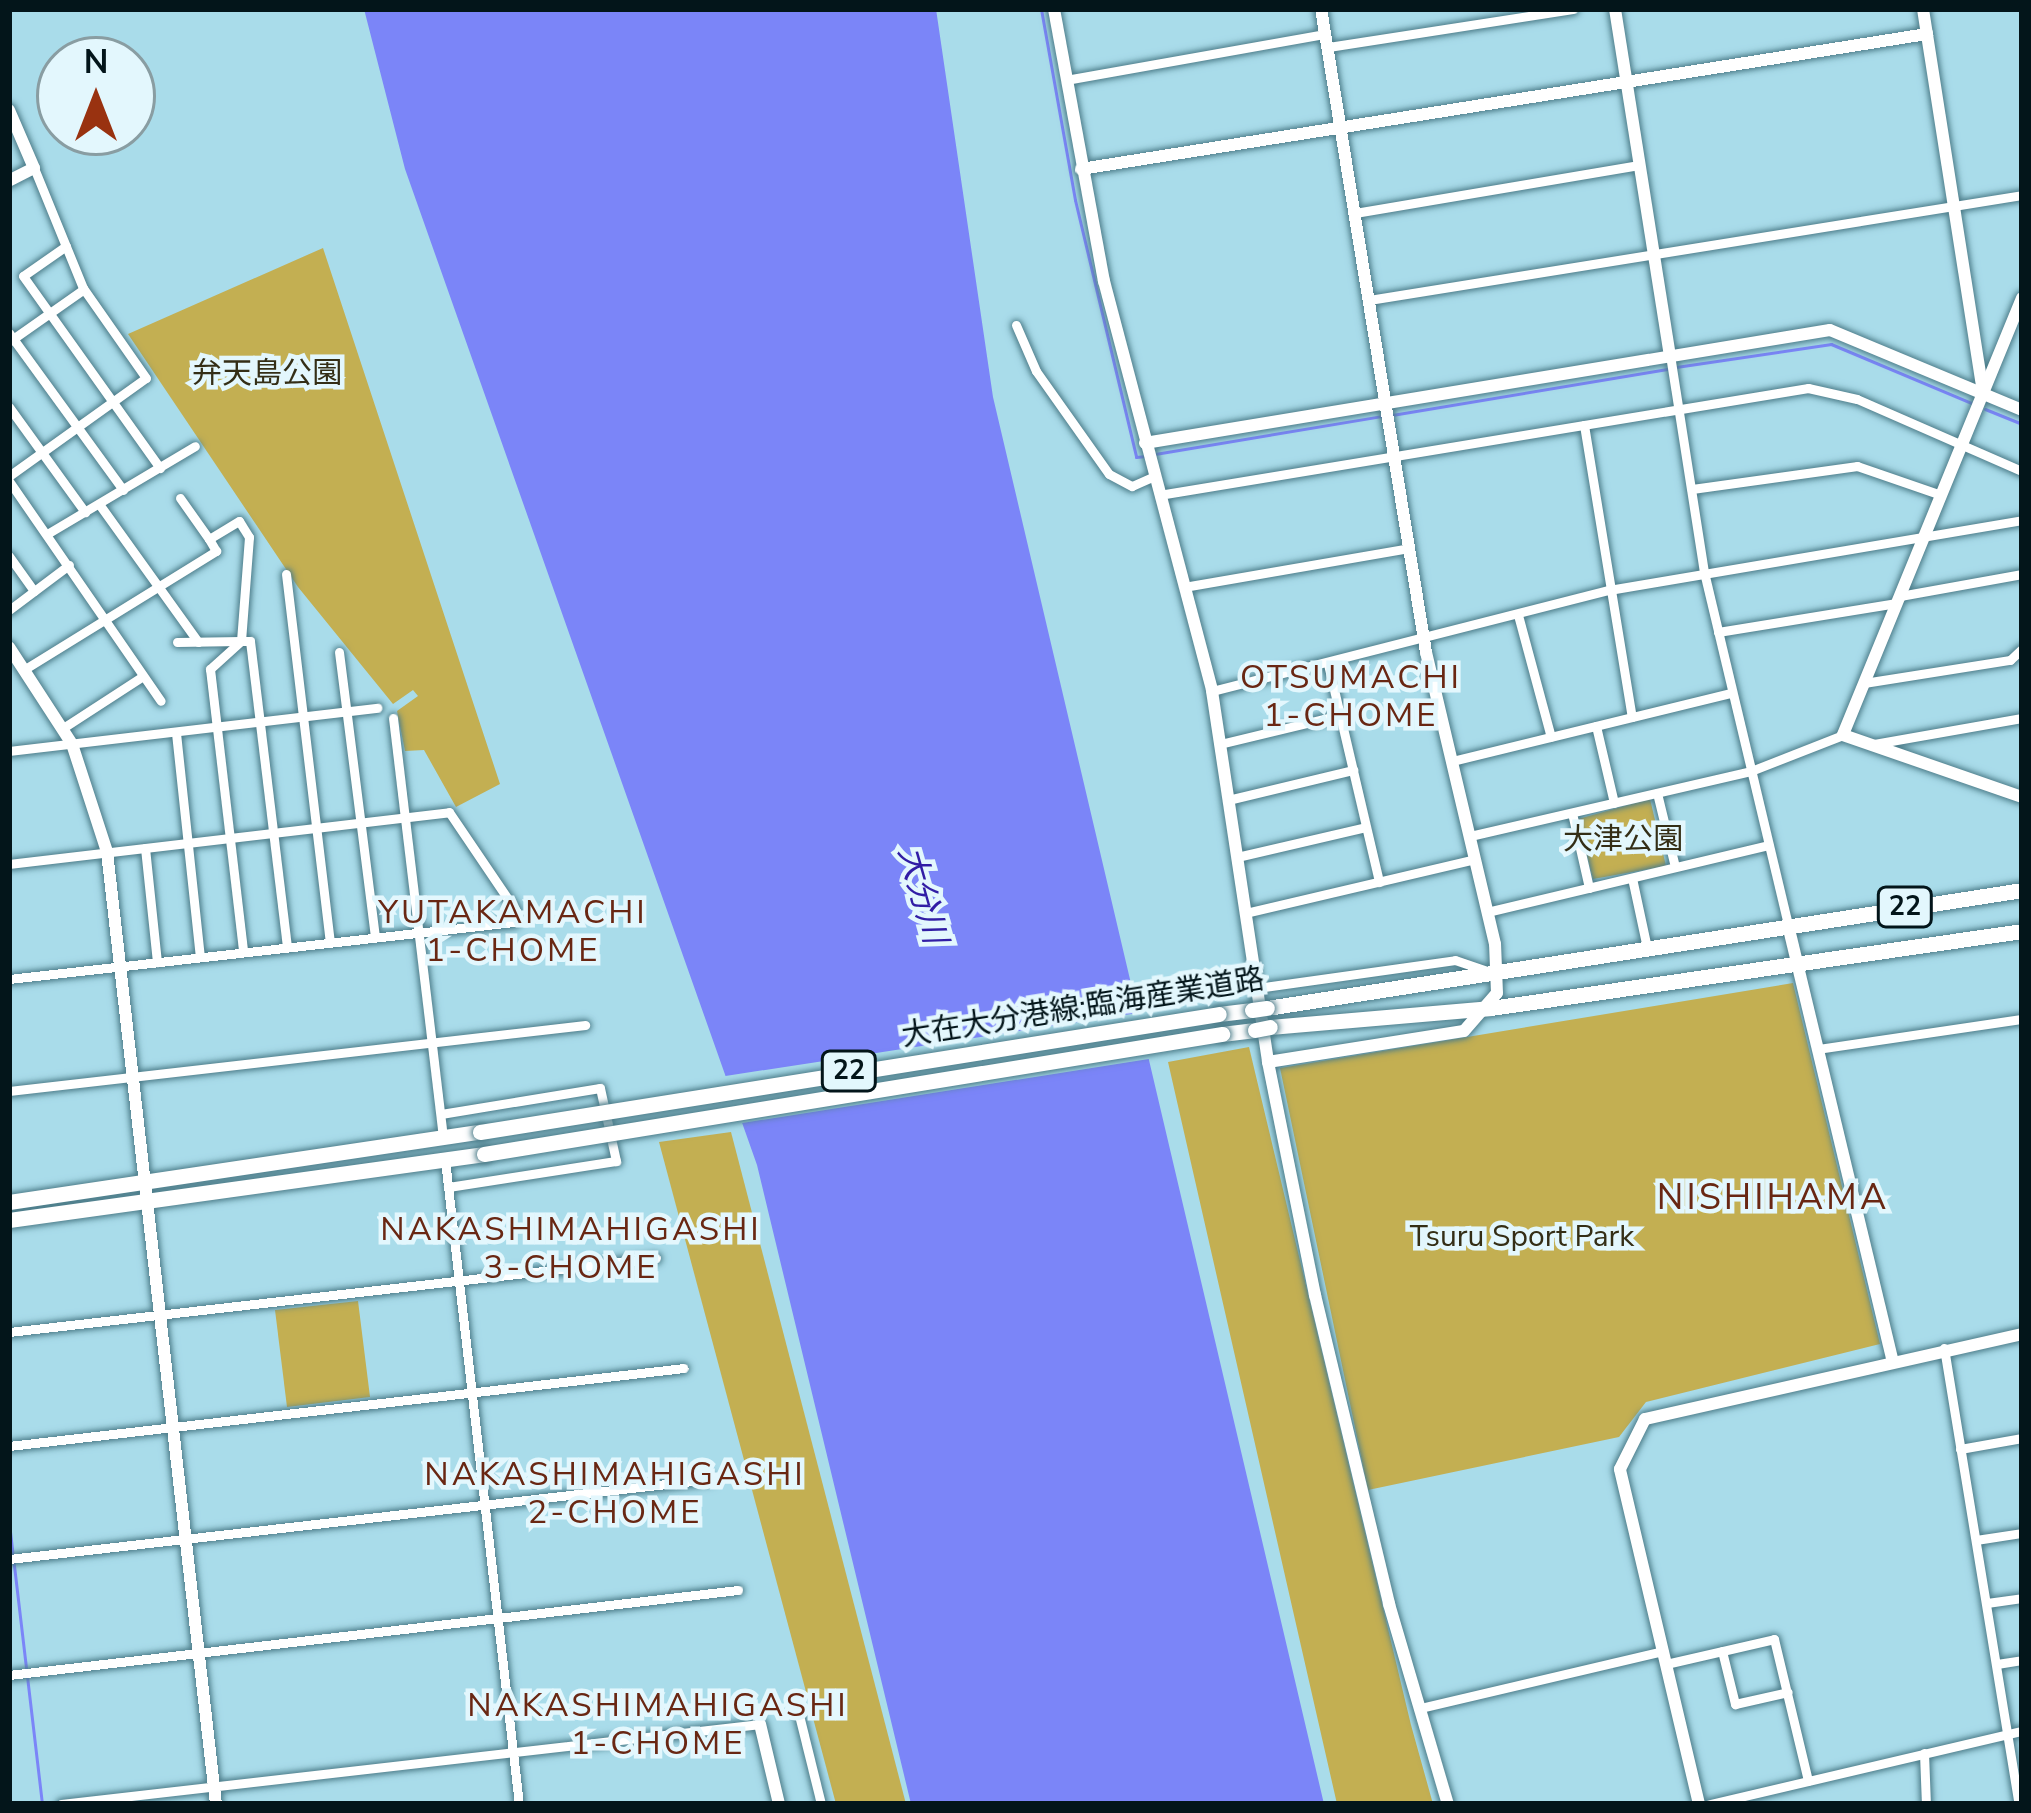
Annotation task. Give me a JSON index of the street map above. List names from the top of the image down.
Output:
{
  "streets": {
    "main road": ["22", "大在大分港線;臨海産業道路"]
  },
  "districts": [
    "OTSUMACHI 1-CHOME",
    "YUTAKAMACHI 1-CHOME",
    "NISHIHAMA",
    "NAKASHIMAHIGASHI 3-CHOME",
    "NAKASHIMAHIGASHI 2-CHOME",
    "NAKASHIMAHIGASHI 1-CHOME"
  ],
  "water": ["大分川"],
  "parks": ["弁天島公園", "大津公園", "Tsuru Sport Park"],
  "north": "top"
}
